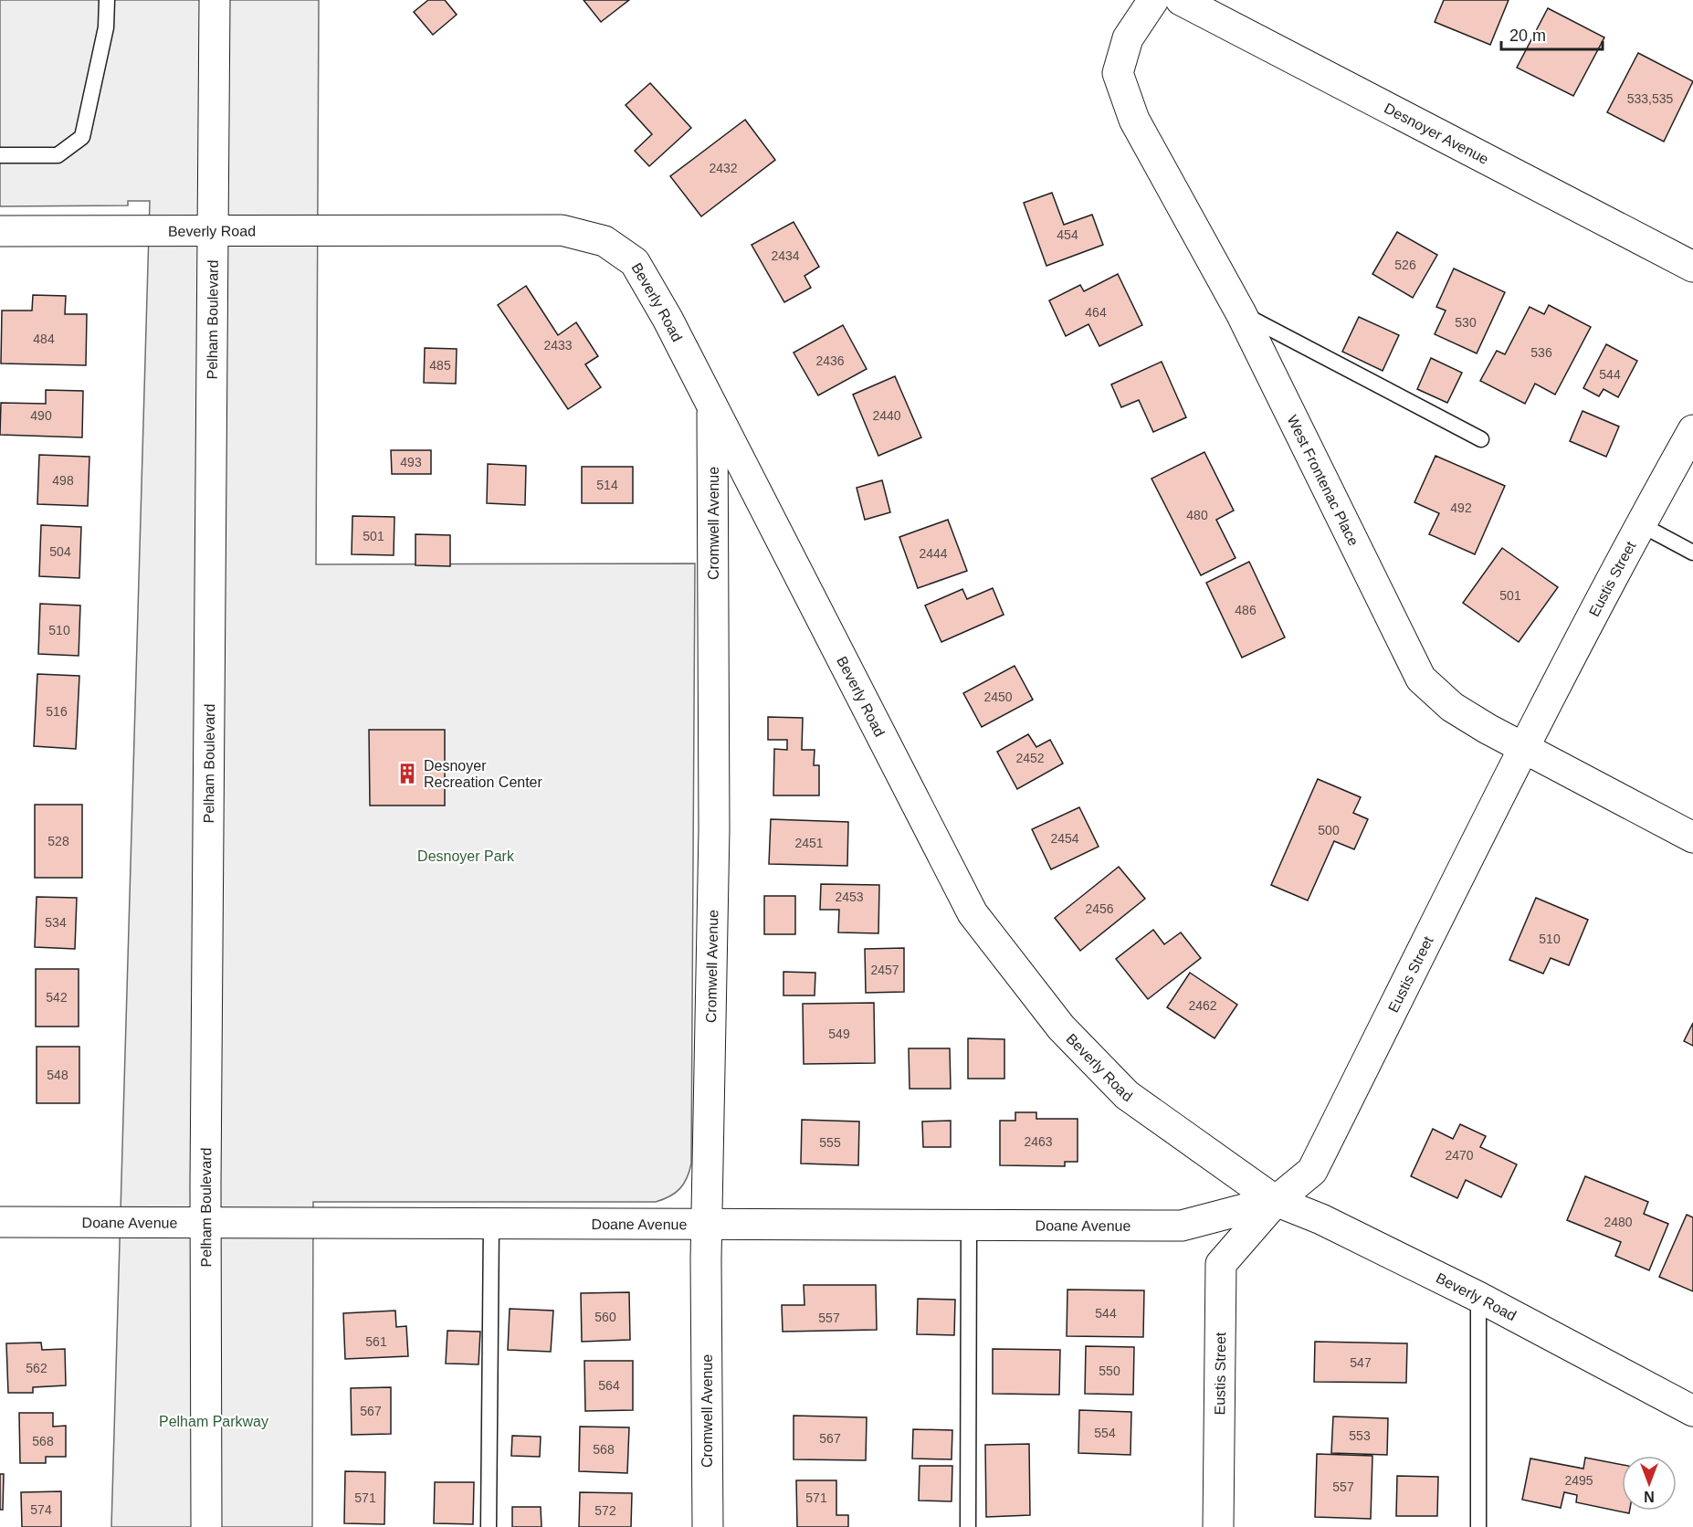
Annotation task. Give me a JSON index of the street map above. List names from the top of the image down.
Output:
{
  "streets": {
    "street": [
      "Desnoyer Avenue",
      "Beverly Road",
      "Pelham Boulevard",
      "West Frontenac Place",
      "Cromwell Avenue",
      "Eustis Street",
      "Doane Avenue"
    ]
  },
  "crossings": [
    ["Beverly Road", "Pelham Boulevard"],
    ["Beverly Road", "Cromwell Avenue"],
    ["Beverly Road", "Eustis Street"],
    ["Beverly Road", "Doane Avenue"],
    ["Pelham Boulevard", "Doane Avenue"],
    ["West Frontenac Place", "Eustis Street"],
    ["Cromwell Avenue", "Doane Avenue"],
    ["Eustis Street", "Doane Avenue"]
  ],
  "parks": ["Desnoyer Park", "Pelham Parkway"],
  "places": {
    "building": ["Desnoyer Recreation Center"]
  },
  "house_numbers": [
    "533,535",
    "2432",
    "454",
    "2434",
    "526",
    "464",
    "530",
    "484",
    "2433",
    "536",
    "2436",
    "485",
    "544",
    "490",
    "2440",
    "493",
    "498",
    "514",
    "492",
    "480",
    "501",
    "504",
    "2444",
    "501",
    "486",
    "510",
    "2450",
    "516",
    "2452",
    "500",
    "2454",
    "528",
    "2451",
    "2453",
    "2456",
    "534",
    "510",
    "2457",
    "542",
    "2462",
    "549",
    "548",
    "2463",
    "555",
    "2470",
    "2480",
    "544",
    "560",
    "557",
    "561",
    "547",
    "562",
    "550",
    "564",
    "567",
    "554",
    "553",
    "567",
    "568",
    "568",
    "2495",
    "557",
    "571",
    "571",
    "574",
    "572"
  ],
  "scale_bar": "20 m",
  "north": "bottom"
}
